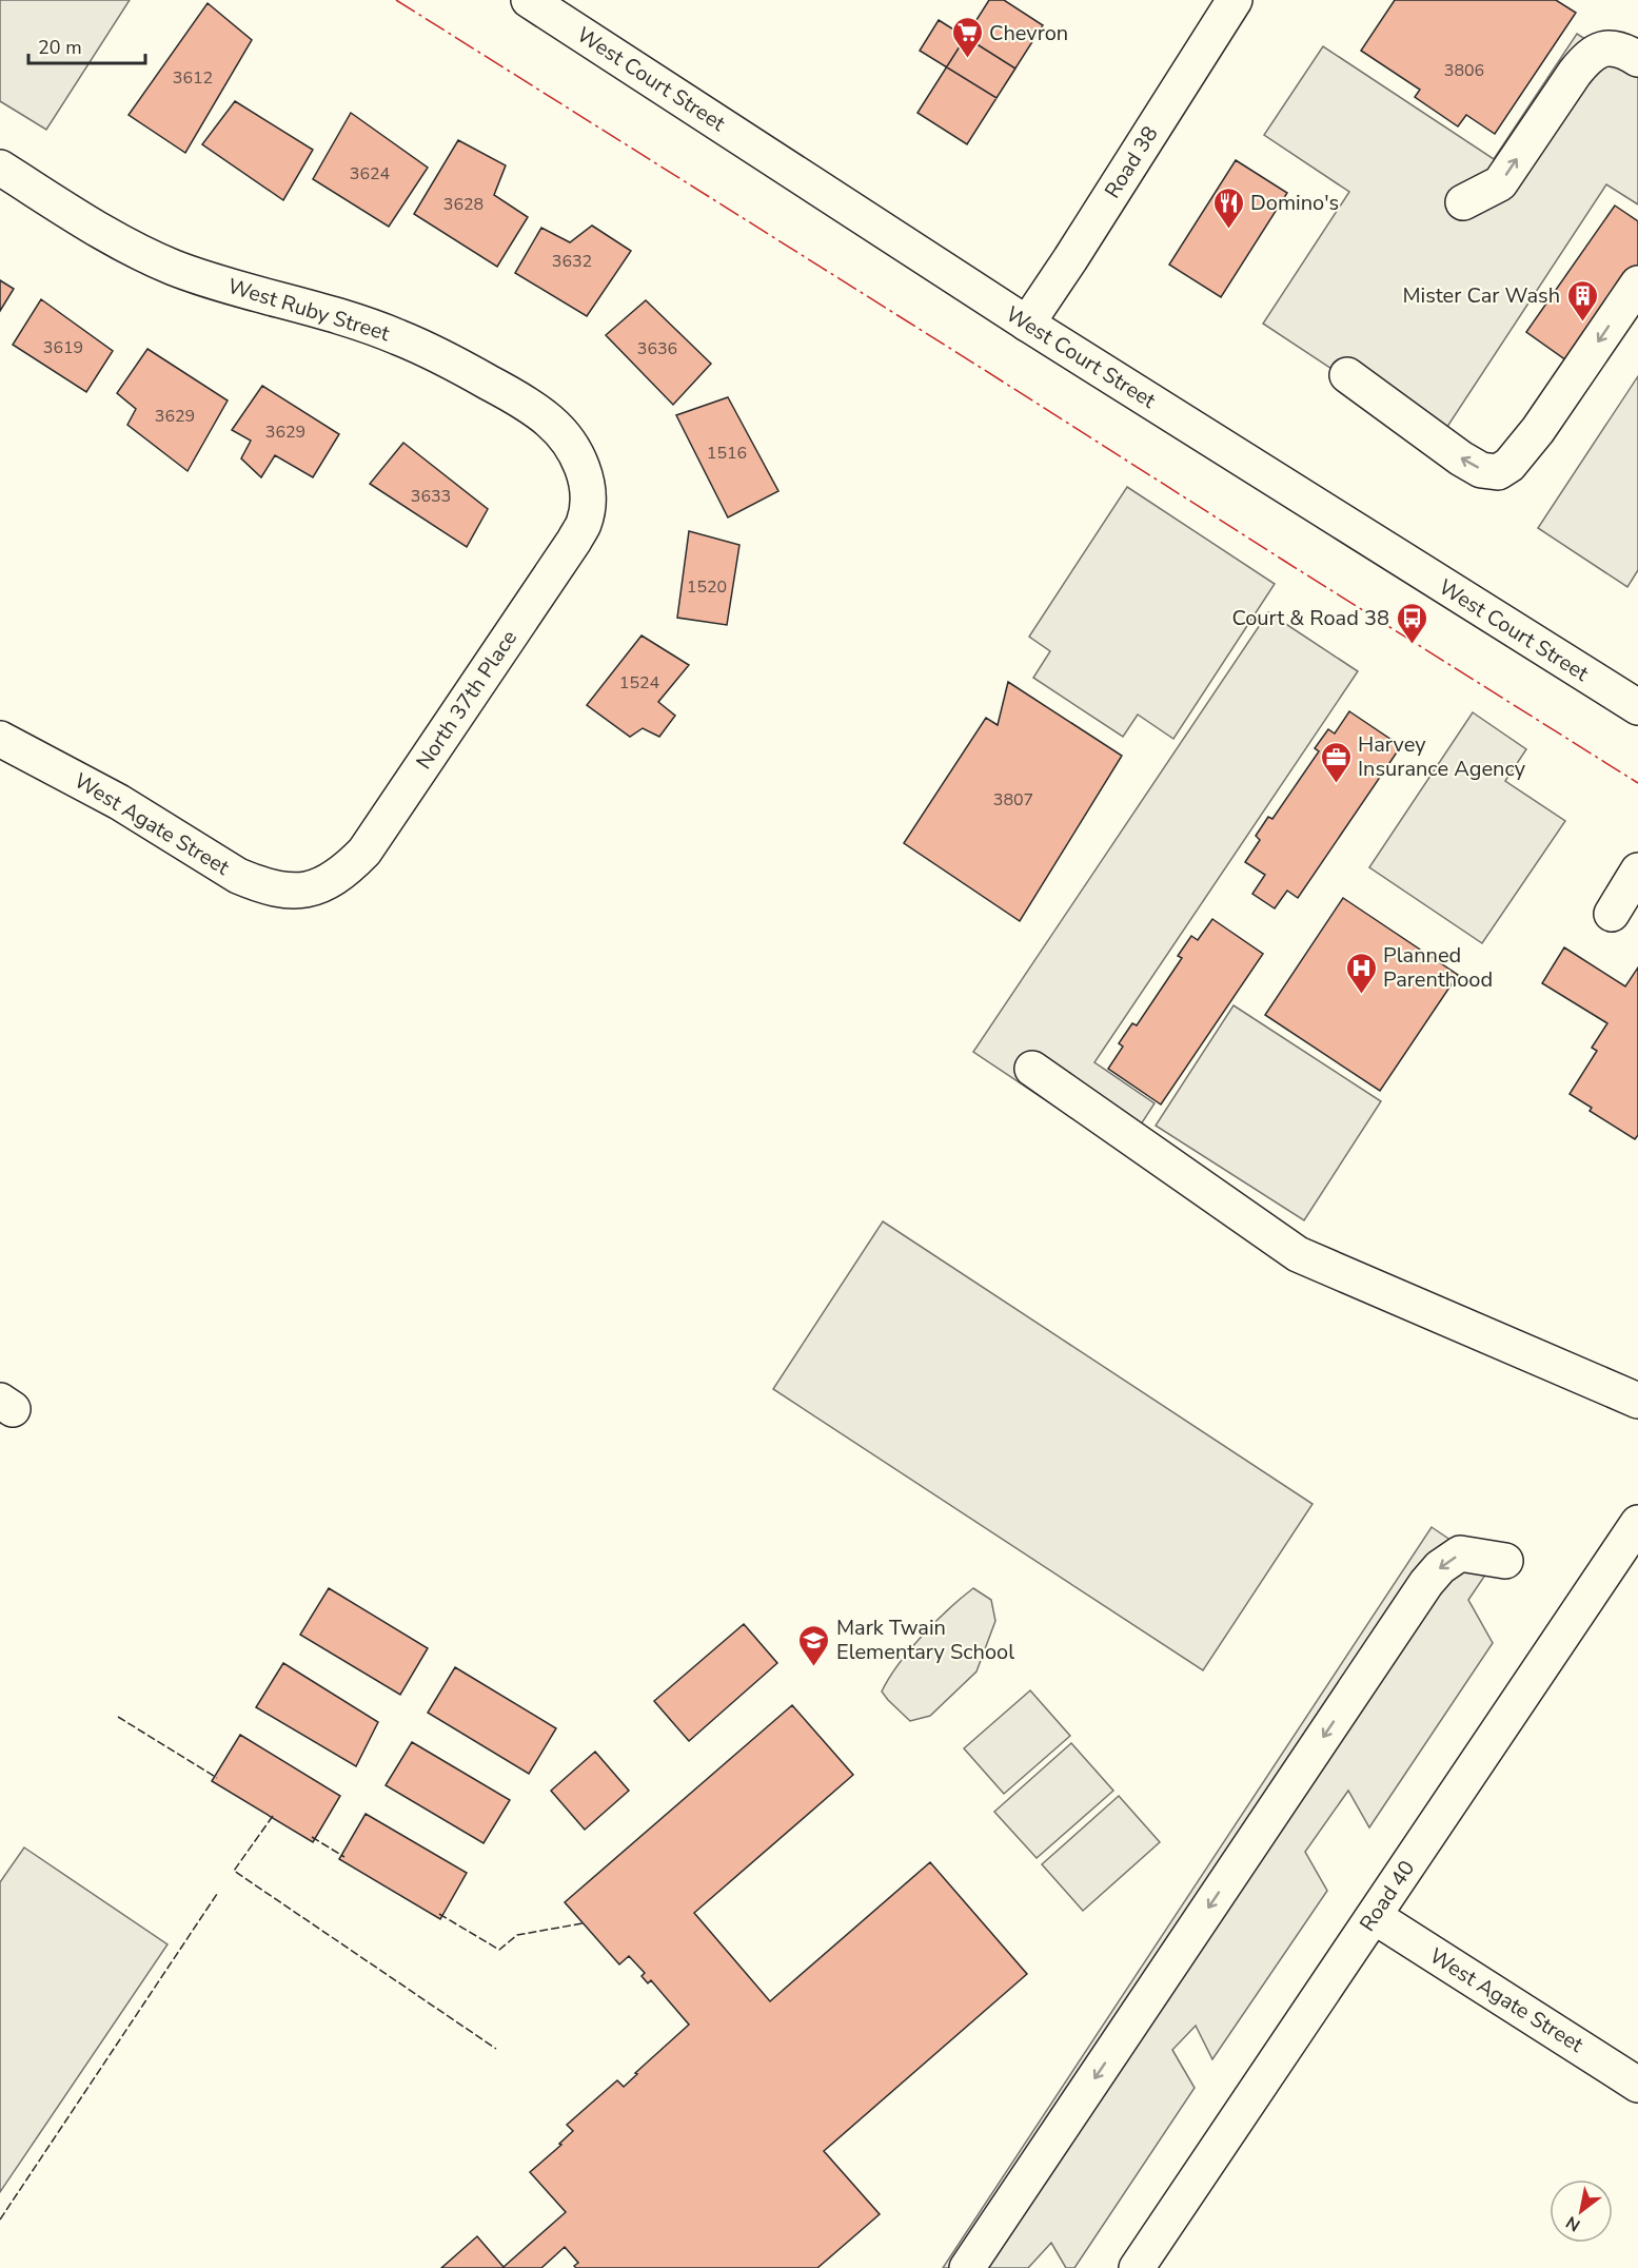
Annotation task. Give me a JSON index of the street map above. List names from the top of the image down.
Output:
{
  "streets": {
    "street": [
      "West Court Street",
      "Road 38",
      "West Ruby Street",
      "North 37th Place",
      "West Agate Street",
      "Road 40"
    ]
  },
  "crossings": [
    ["West Court Street", "Road 38"],
    ["West Ruby Street", "North 37th Place"],
    ["North 37th Place", "West Agate Street"],
    ["West Agate Street", "Road 40"]
  ],
  "places": {
    "supermarket": ["Chevron"],
    "restaurant": ["Domino's"],
    "building": ["Mister Car Wash"],
    "bus stop": ["Court & Road 38"],
    "office": ["Harvey Insurance Agency"],
    "hospital": ["Planned Parenthood"],
    "school or university": ["Mark Twain Elementary School"]
  },
  "house_numbers": [
    "3806",
    "3612",
    "3624",
    "3628",
    "3632",
    "3619",
    "3636",
    "3629",
    "3629",
    "1516",
    "3633",
    "1520",
    "1524",
    "3807"
  ],
  "scale_bar": "20 m",
  "north": "bottom left"
}
